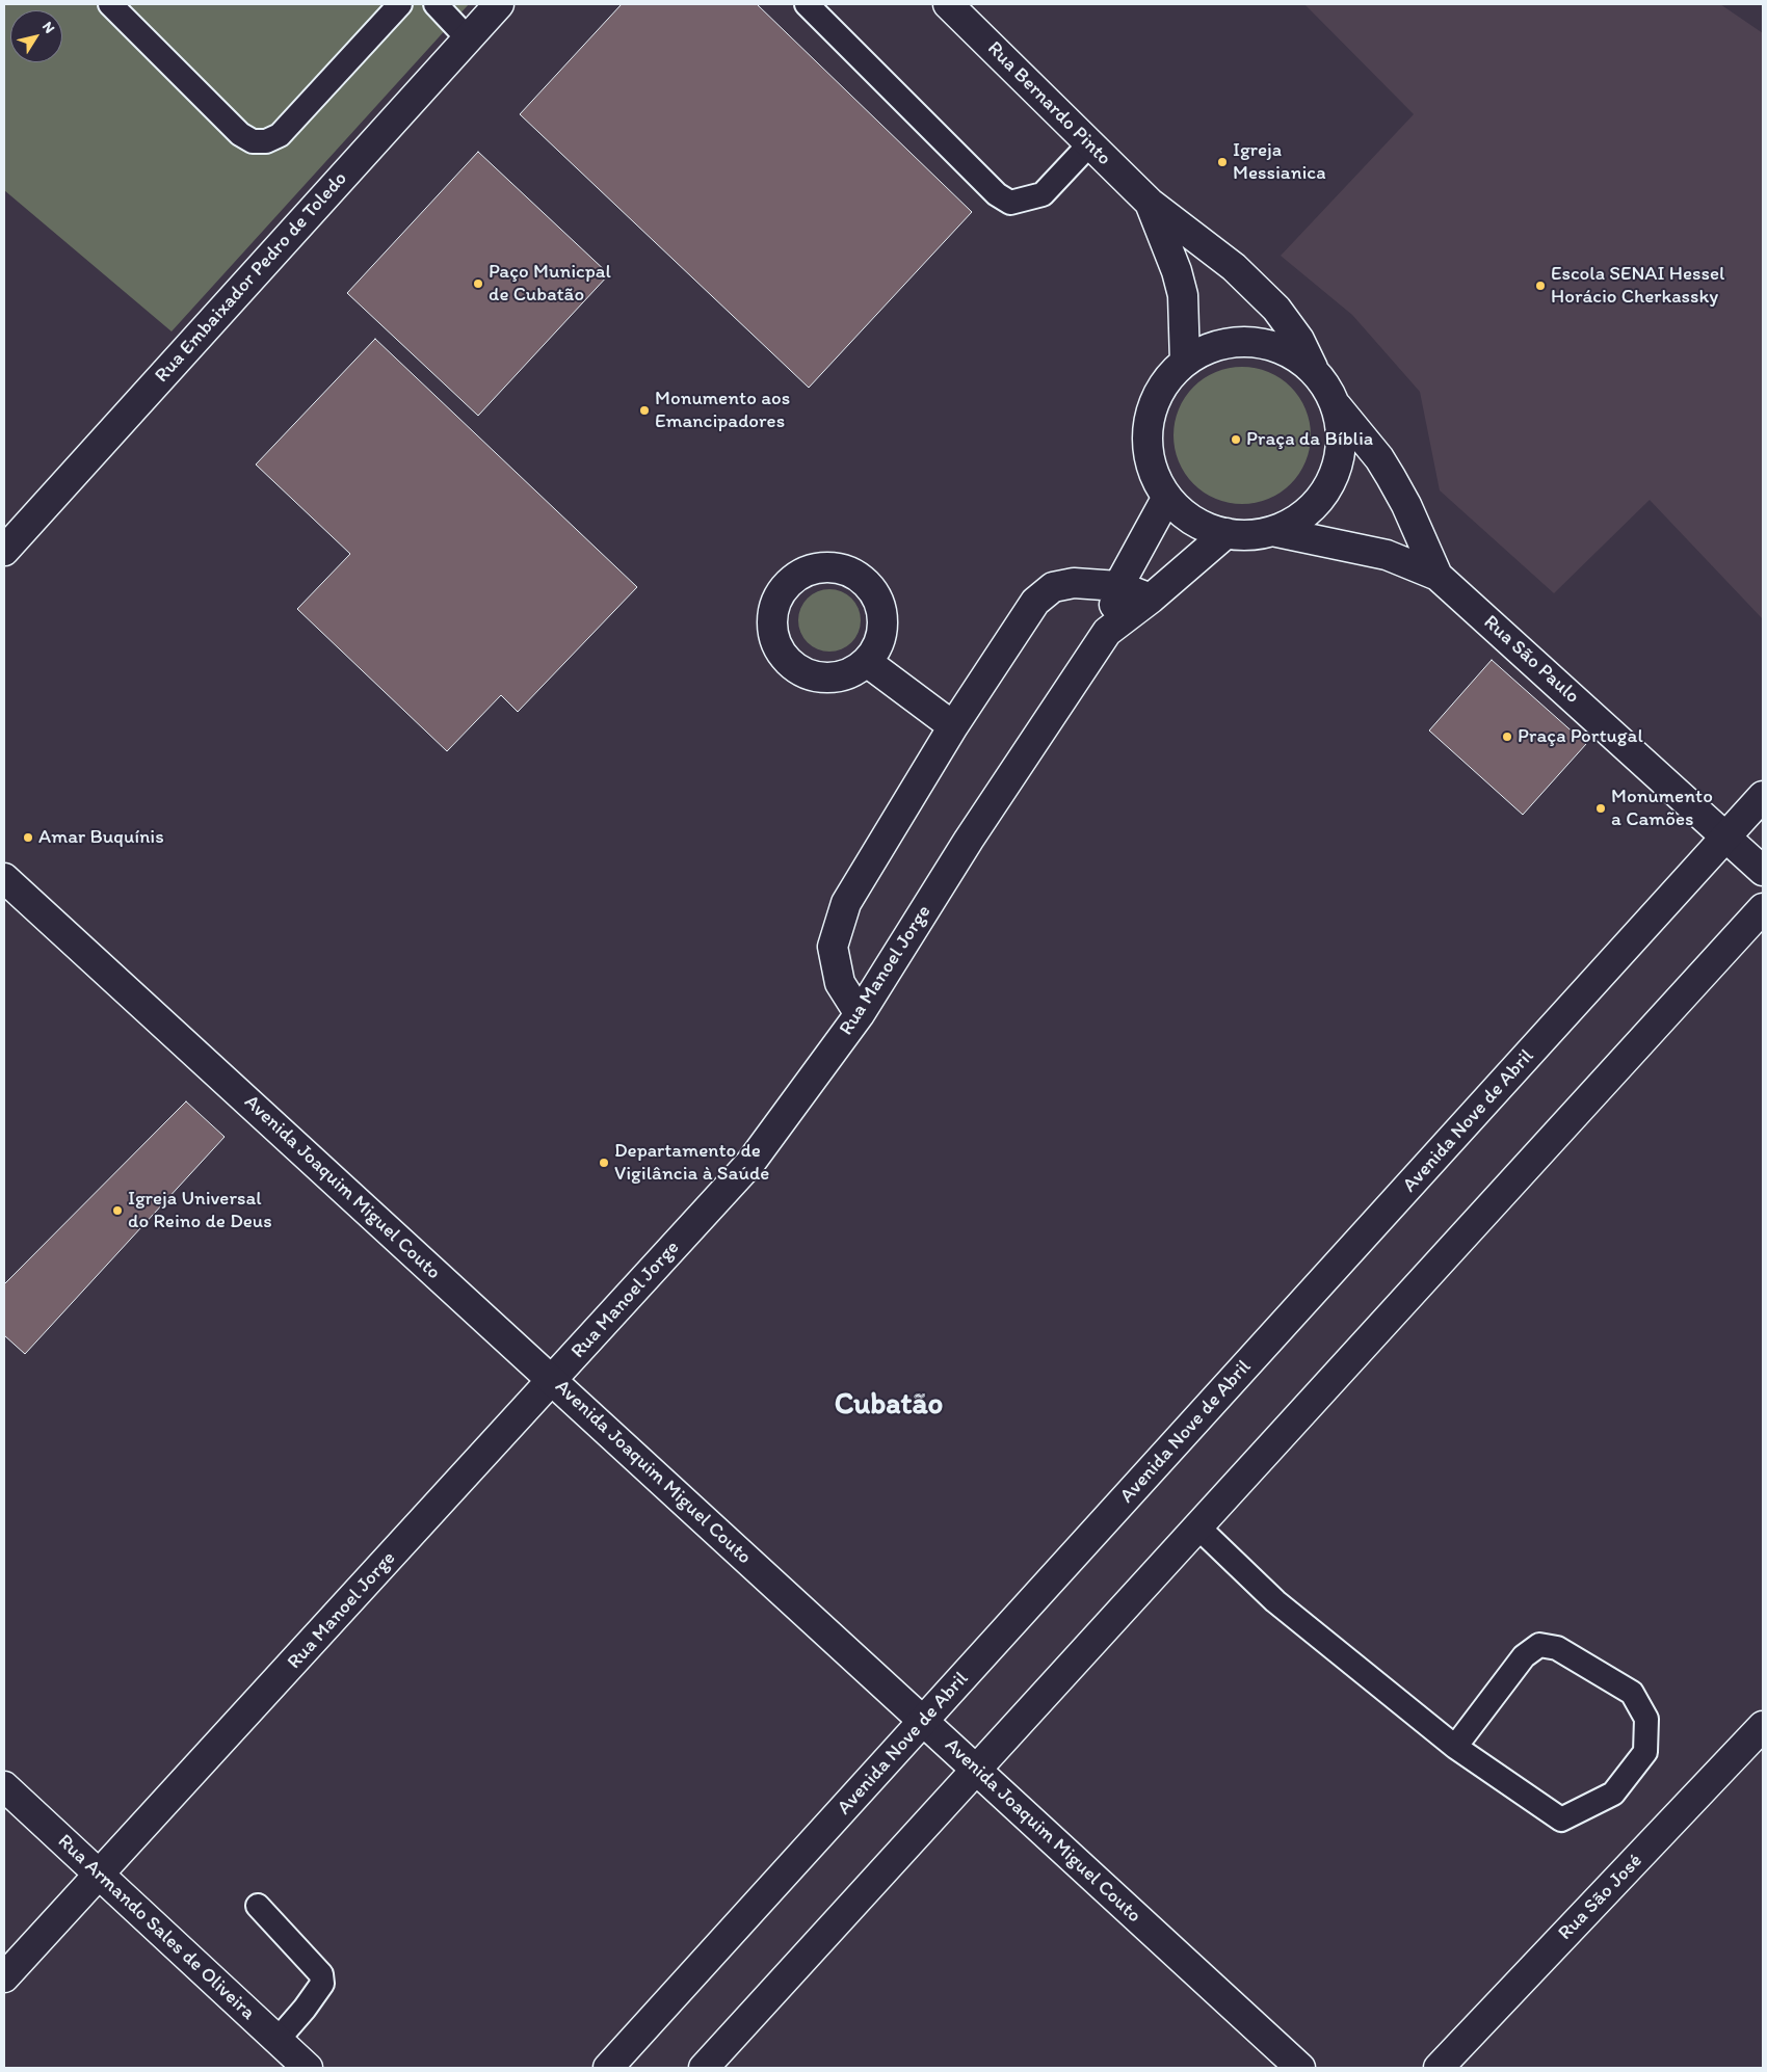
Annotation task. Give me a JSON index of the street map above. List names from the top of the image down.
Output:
{
  "streets": {
    "street": [
      "Rua Bernardo Pinto",
      "Rua Embaixador Pedro de Toledo",
      "Rua São Paulo",
      "Rua Manoel Jorge",
      "Avenida Nove de Abril",
      "Avenida Joaquim Miguel Couto",
      "Rua São José",
      "Rua Armando Sales de Oliveira"
    ]
  },
  "crossings": [
    ["Rua São Paulo", "Avenida Nove de Abril"],
    ["Rua Manoel Jorge", "Avenida Joaquim Miguel Couto"],
    ["Rua Manoel Jorge", "Rua Armando Sales de Oliveira"],
    ["Avenida Nove de Abril", "Avenida Joaquim Miguel Couto"]
  ],
  "districts": ["Cubatão"],
  "places": [
    "Igreja Messianica",
    "Paço Municpal de Cubatão",
    "Escola SENAI Hessel Horácio Cherkassky",
    "Monumento aos Emancipadores",
    "Praça da Bíblia",
    "Praça Portugal",
    "Monumento a Camões",
    "Amar Buquínis",
    "Departamento de Vigilância à Saúde",
    "Igreja Universal do Reino de Deus"
  ],
  "north": "top right"
}
